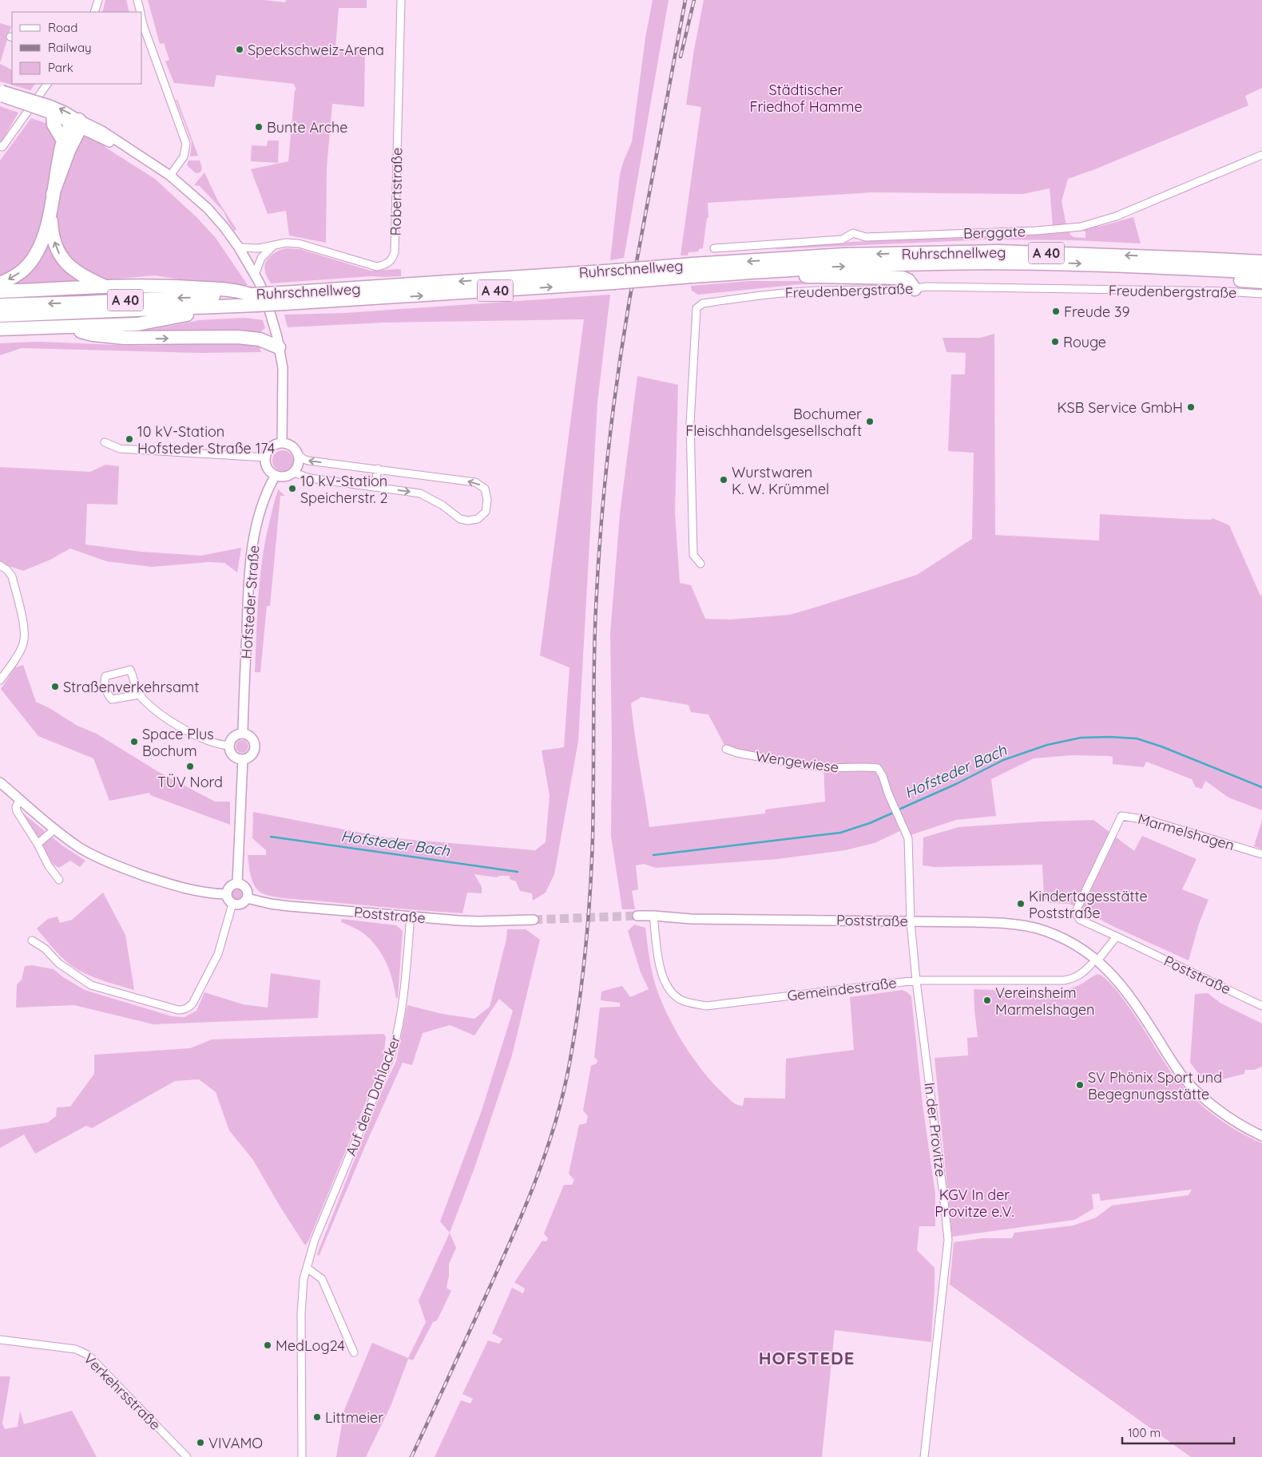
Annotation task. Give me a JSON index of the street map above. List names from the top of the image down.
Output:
{
  "streets": {
    "highway": ["Ruhrschnellweg", "A 40"],
    "street": [
      "Robertstraße",
      "Berggate",
      "Freudenbergstraße",
      "Hofsteder Straße",
      "Wengewiese",
      "Marmelshagen",
      "Poststraße",
      "Gemeindestraße",
      "Auf dem Dahlacker",
      "In der Provitze",
      "Verkehrsstraße"
    ]
  },
  "crossings": [
    ["Ruhrschnellweg", "A 40"],
    ["Wengewiese", "Poststraße"],
    ["Wengewiese", "In der Provitze"],
    ["Marmelshagen", "Poststraße"],
    ["Poststraße", "Gemeindestraße"],
    ["Poststraße", "Auf dem Dahlacker"],
    ["Poststraße", "In der Provitze"],
    ["Gemeindestraße", "In der Provitze"]
  ],
  "districts": ["HOFSTEDE"],
  "water": ["Hofsteder Bach"],
  "parks": ["Städtischer Friedhof Hamme", "KGV In der Provitze e.V."],
  "places": [
    "Speckschweiz-Arena",
    "Bunte Arche",
    "Freude 39",
    "Rouge",
    "KSB Service GmbH",
    "Bochumer Fleischhandelsgesellschaft",
    "10 kV-Station Hofsteder Straße 174",
    "Wurstwaren K. W. Krümmel",
    "10 kV-Station Speicherstr. 2",
    "Straßenverkehrsamt",
    "Space Plus Bochum",
    "TÜV Nord",
    "Kindertagesstätte Poststraße",
    "Vereinsheim Marmelshagen",
    "SV Phönix Sport und Begegnungsstätte",
    "MedLog24",
    "Littmeier",
    "VIVAMO"
  ],
  "legend": ["Road", "Railway", "Park"],
  "scale_bar": "100 m"
}
